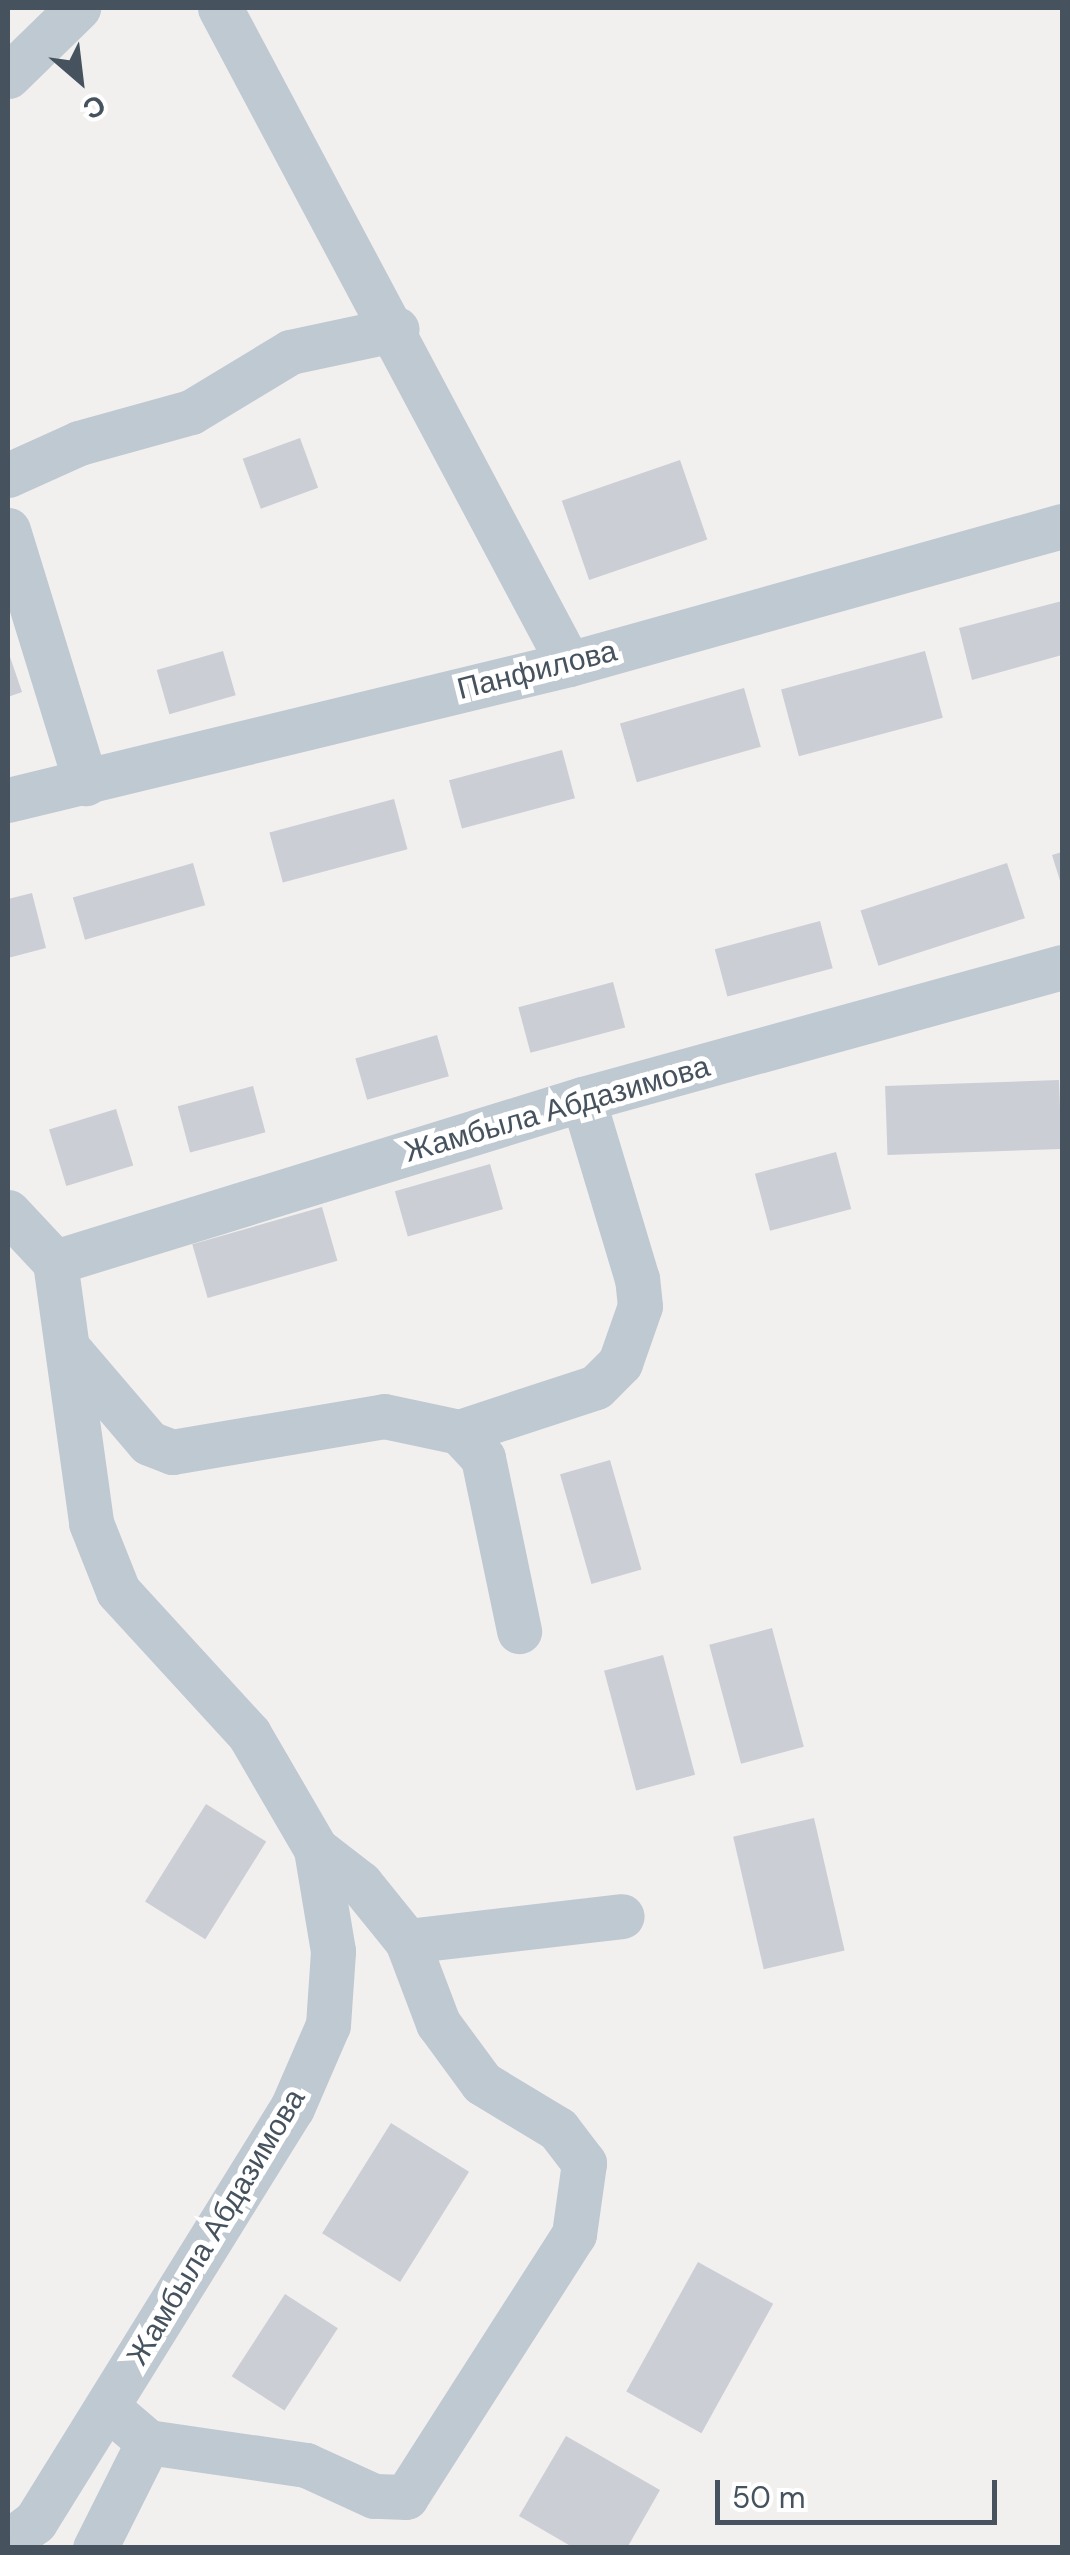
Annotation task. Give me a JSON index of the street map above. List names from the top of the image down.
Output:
{
  "streets": {
    "street": ["Панфилова", "Жамбыла Абдазимова"]
  },
  "scale_bar": "50 m",
  "north": "bottom right"
}
